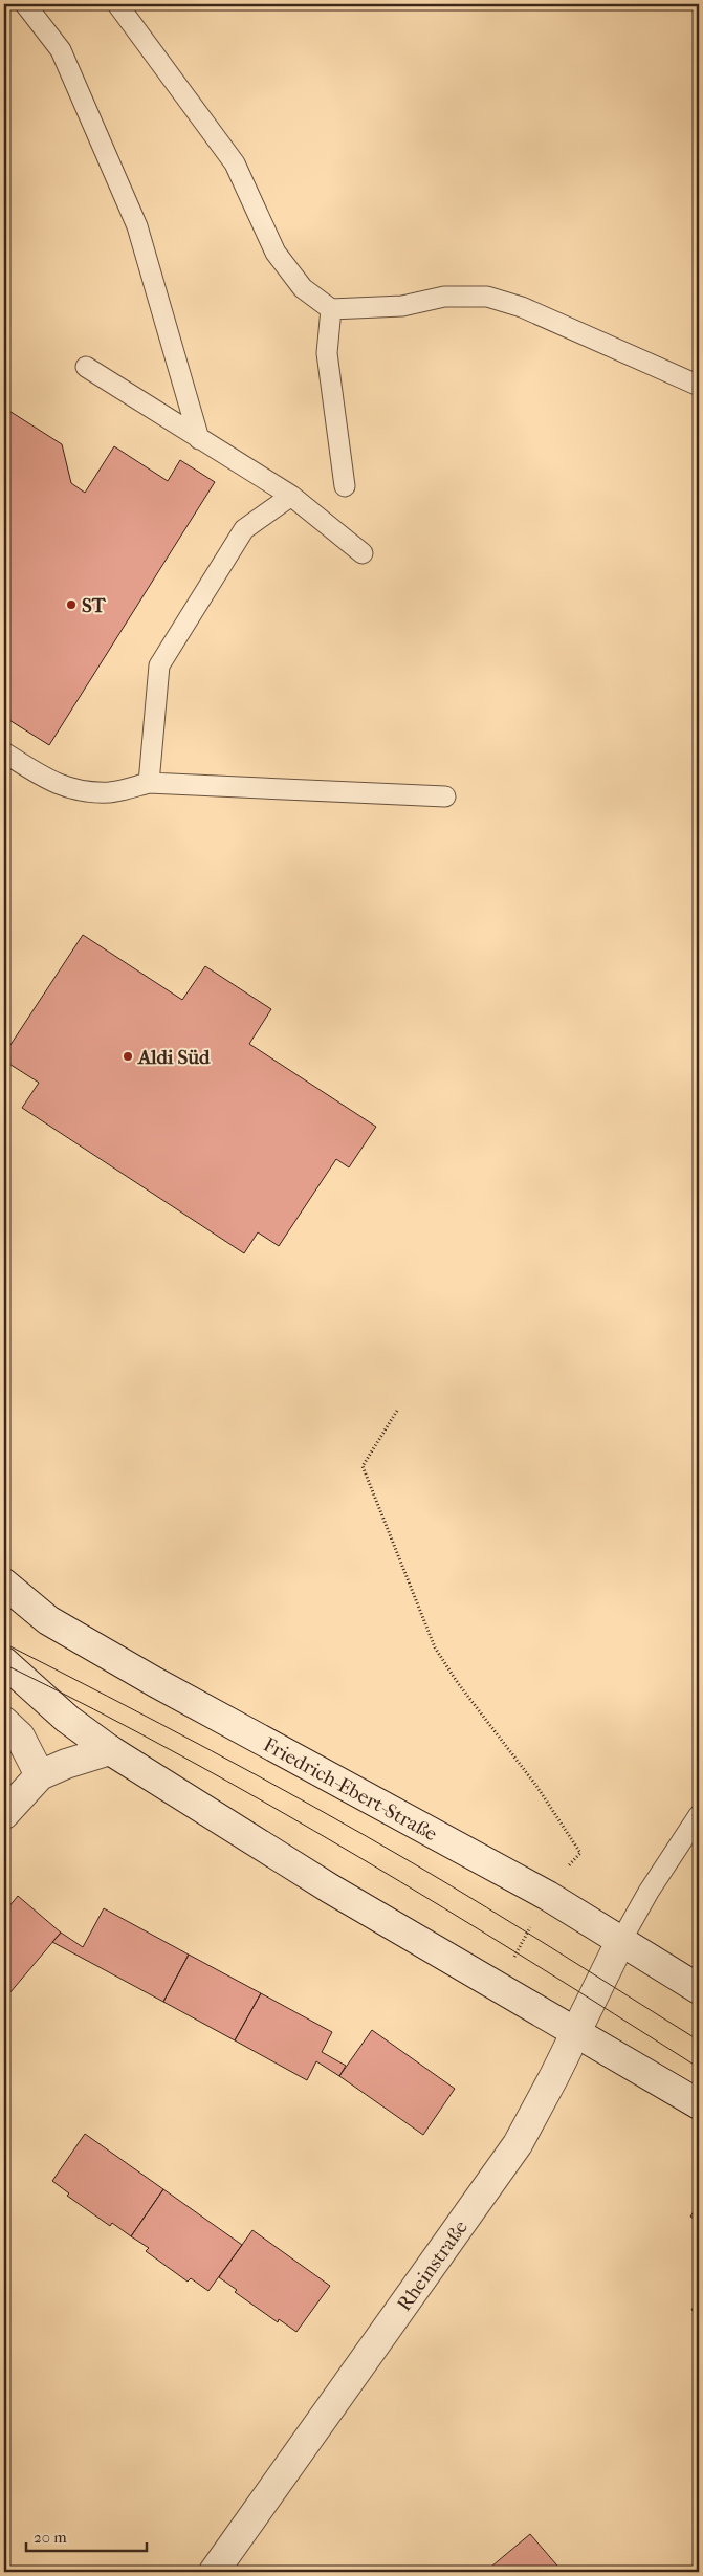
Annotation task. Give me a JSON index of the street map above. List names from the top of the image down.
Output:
{
  "streets": {
    "main road": ["Friedrich-Ebert-Straße", "Rheinstraße"]
  },
  "crossings": [
    ["Friedrich-Ebert-Straße", "Rheinstraße"]
  ],
  "places": ["ST", "Aldi Süd"],
  "scale_bar": "20 m"
}
